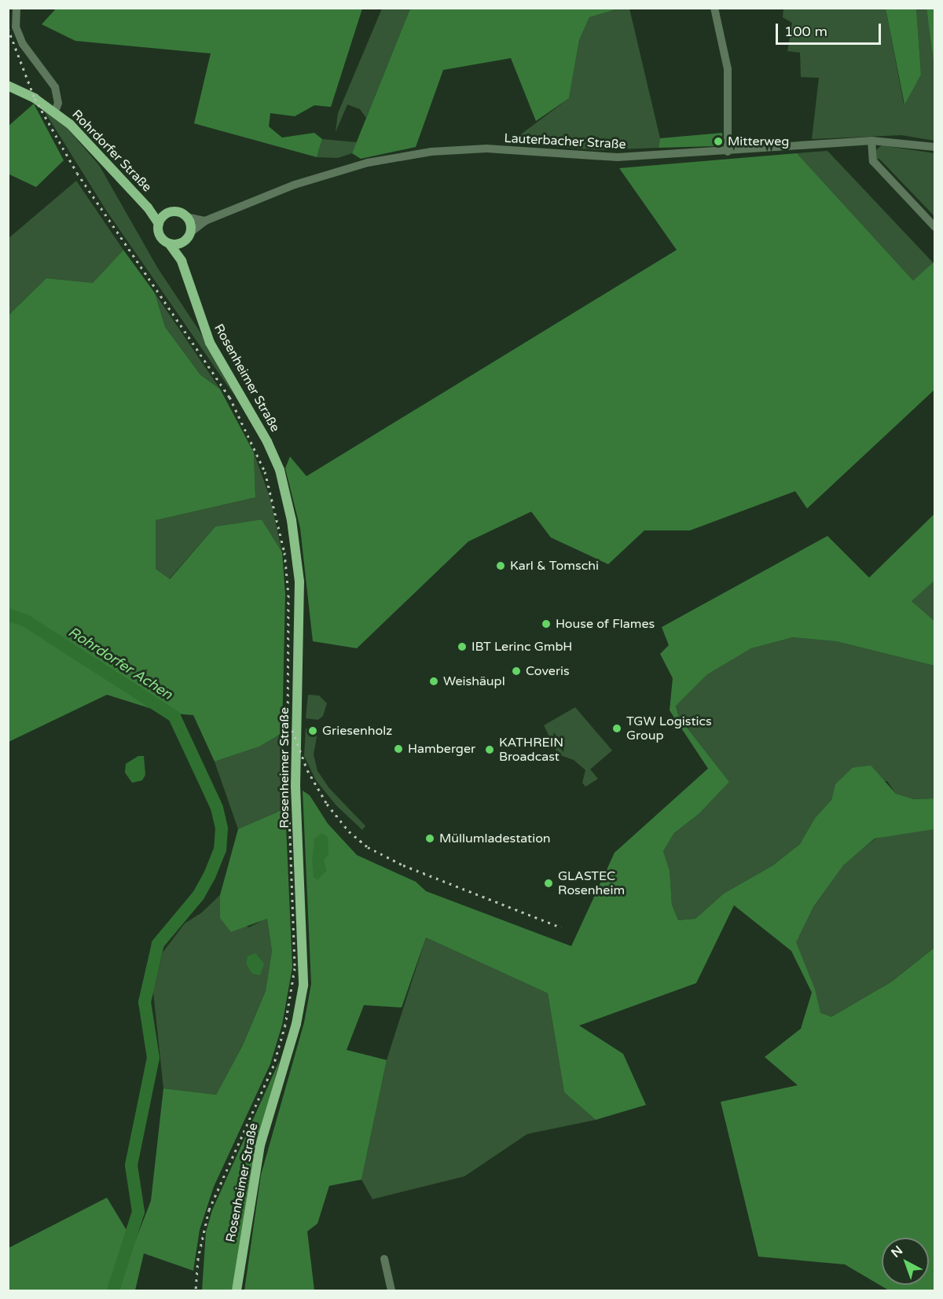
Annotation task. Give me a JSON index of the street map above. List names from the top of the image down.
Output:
{
  "streets": {
    "main road": ["Rohrdorfer Straße", "Rosenheimer Straße"],
    "street": ["Lauterbacher Straße"]
  },
  "crossings": [
    ["Lauterbacher Straße", "Rohrdorfer Straße"],
    ["Lauterbacher Straße", "Rosenheimer Straße"],
    ["Rohrdorfer Straße", "Rosenheimer Straße"]
  ],
  "water": ["Rohrdorfer Achen"],
  "places": [
    "Mitterweg",
    "Karl & Tomschi",
    "House of Flames",
    "IBT Lerinc GmbH",
    "Coveris",
    "Weishäupl",
    "TGW Logistics Group",
    "Griesenholz",
    "Hamberger",
    "KATHREIN Broadcast",
    "Müllumladestation",
    "GLASTEC Rosenheim"
  ],
  "scale_bar": "100 m",
  "north": "top left"
}
